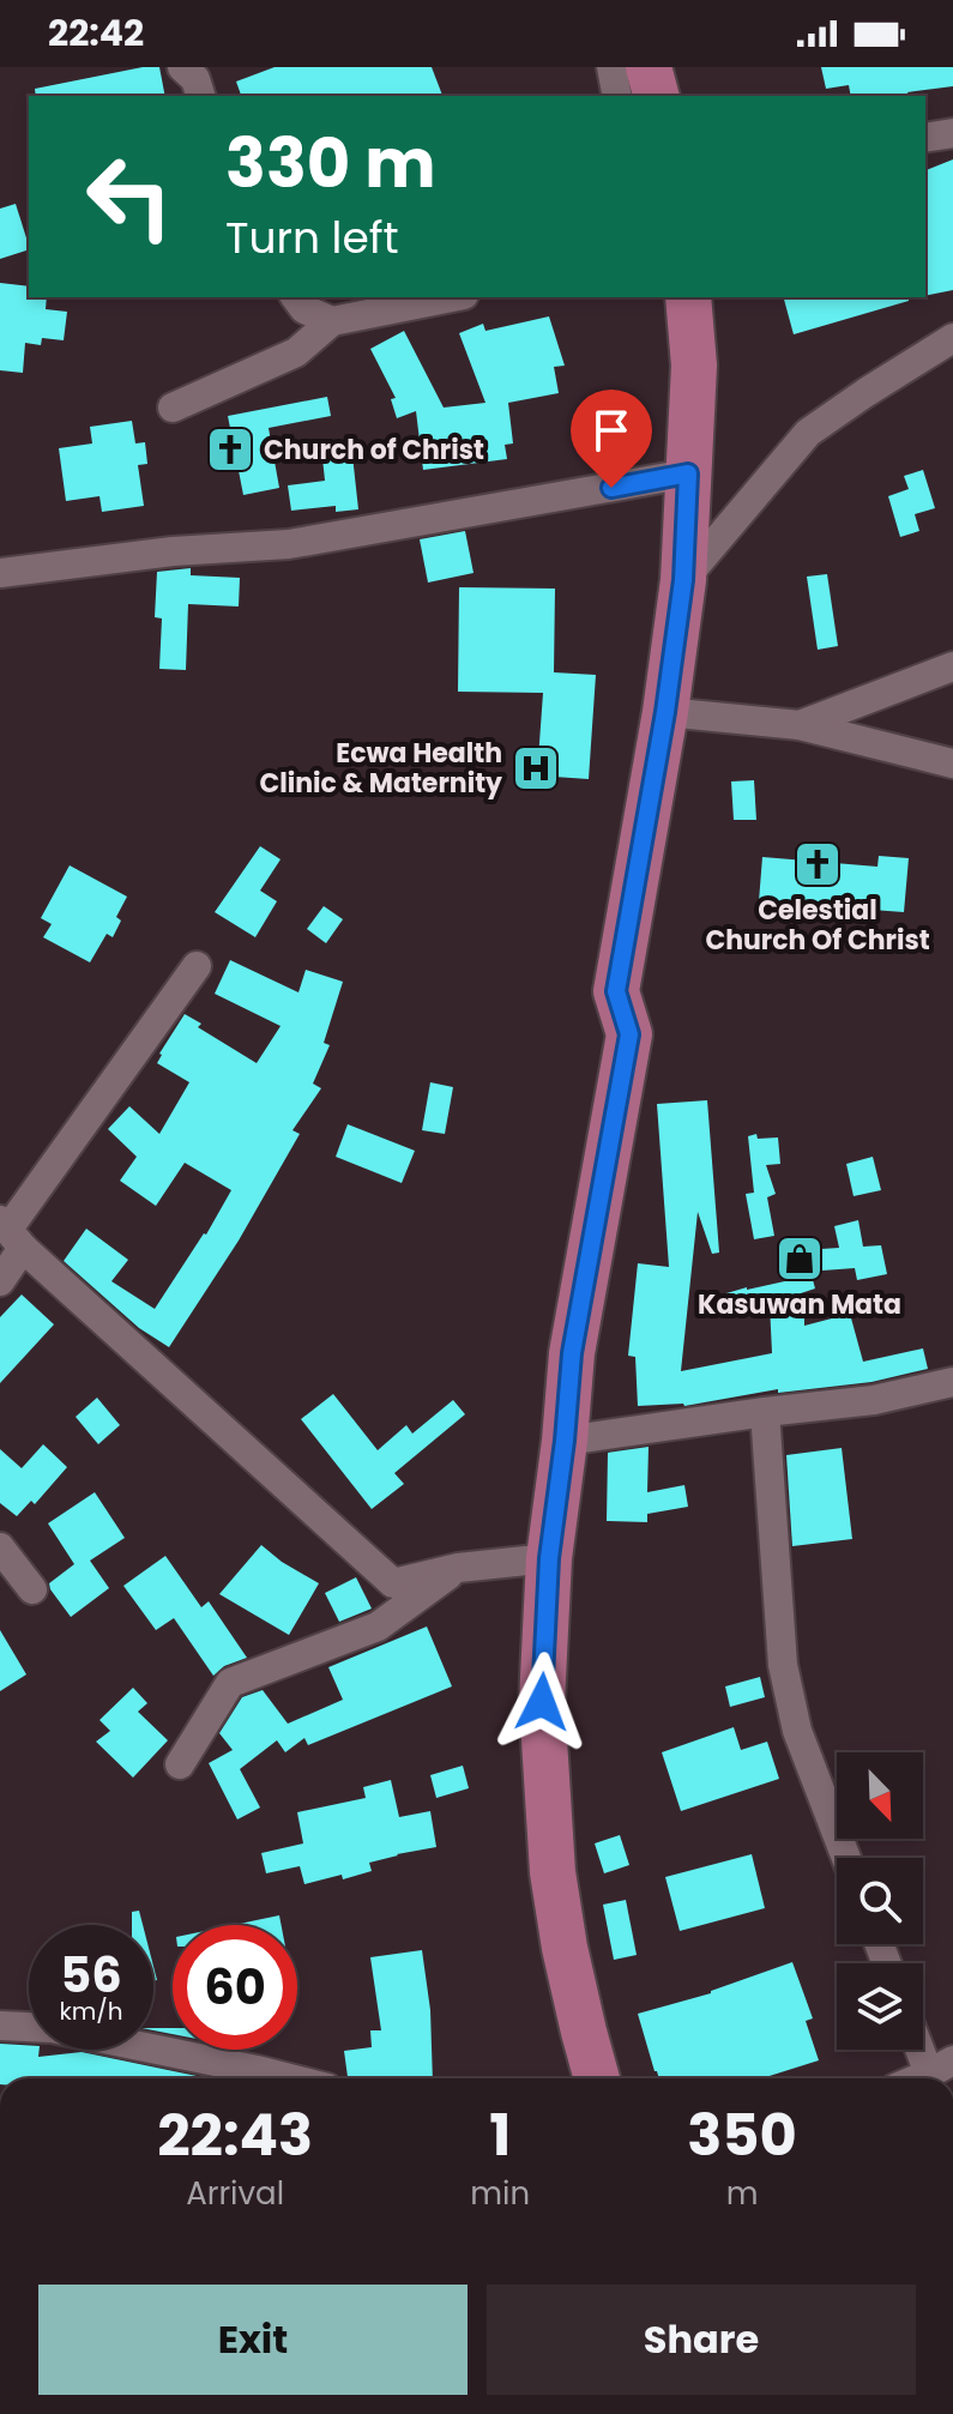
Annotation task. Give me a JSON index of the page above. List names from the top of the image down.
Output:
{
  "places": {
    "church": ["Church of Christ", "Celestial Church Of Christ"],
    "hospital": ["Ecwa Health Clinic & Maternity"],
    "shop": ["Kasuwan Mata"]
  },
  "north": "bottom right",
  "page": {
    "status": "22:42",
    "turn": ["330 m", "Turn left"],
    "speed": "56 km/h",
    "limit": "60",
    "eta": [
      "22:43",
      "Arrival",
      "1",
      "min",
      "350",
      "m"
    ],
    "buttons": ["Exit", "Share"]
  }
}
